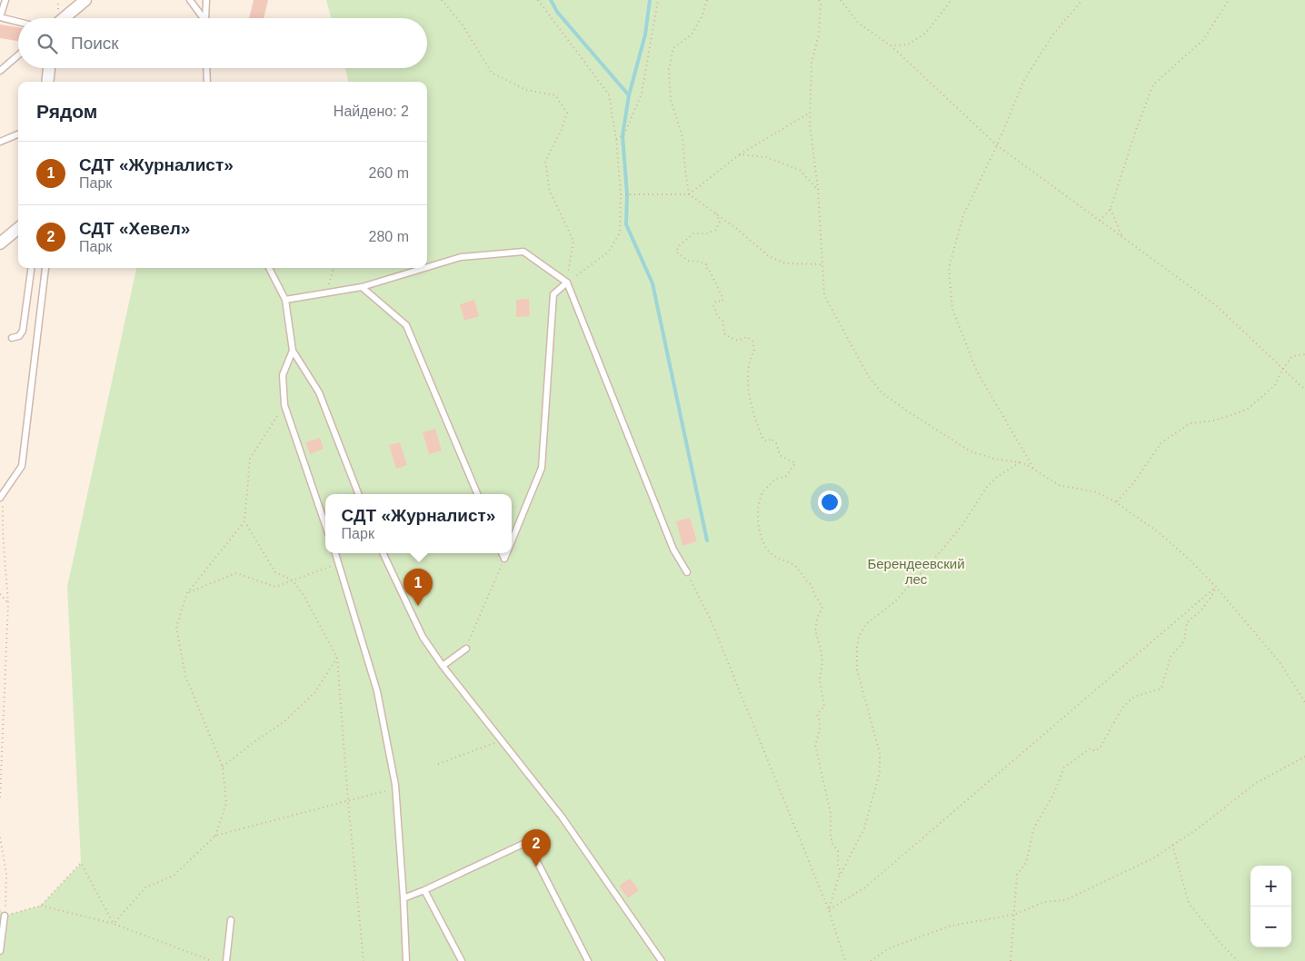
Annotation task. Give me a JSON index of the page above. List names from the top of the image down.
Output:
{
  "parks": ["Берендеевский лес"],
  "page": {
    "search": "Поиск",
    "heading": ["Рядом", "Найдено: 2"],
    "list": [
      {
        "mark": "1",
        "name": "СДТ «Журналист»",
        "note": "Парк",
        "value": "260 m"
      },
      {
        "mark": "2",
        "name": "СДТ «Хевел»",
        "note": "Парк",
        "value": "280 m"
      }
    ],
    "popup": ["СДТ «Журналист»", "Парк"],
    "pins": ["1", "2"],
    "map_buttons": ["+", "−"]
  }
}
